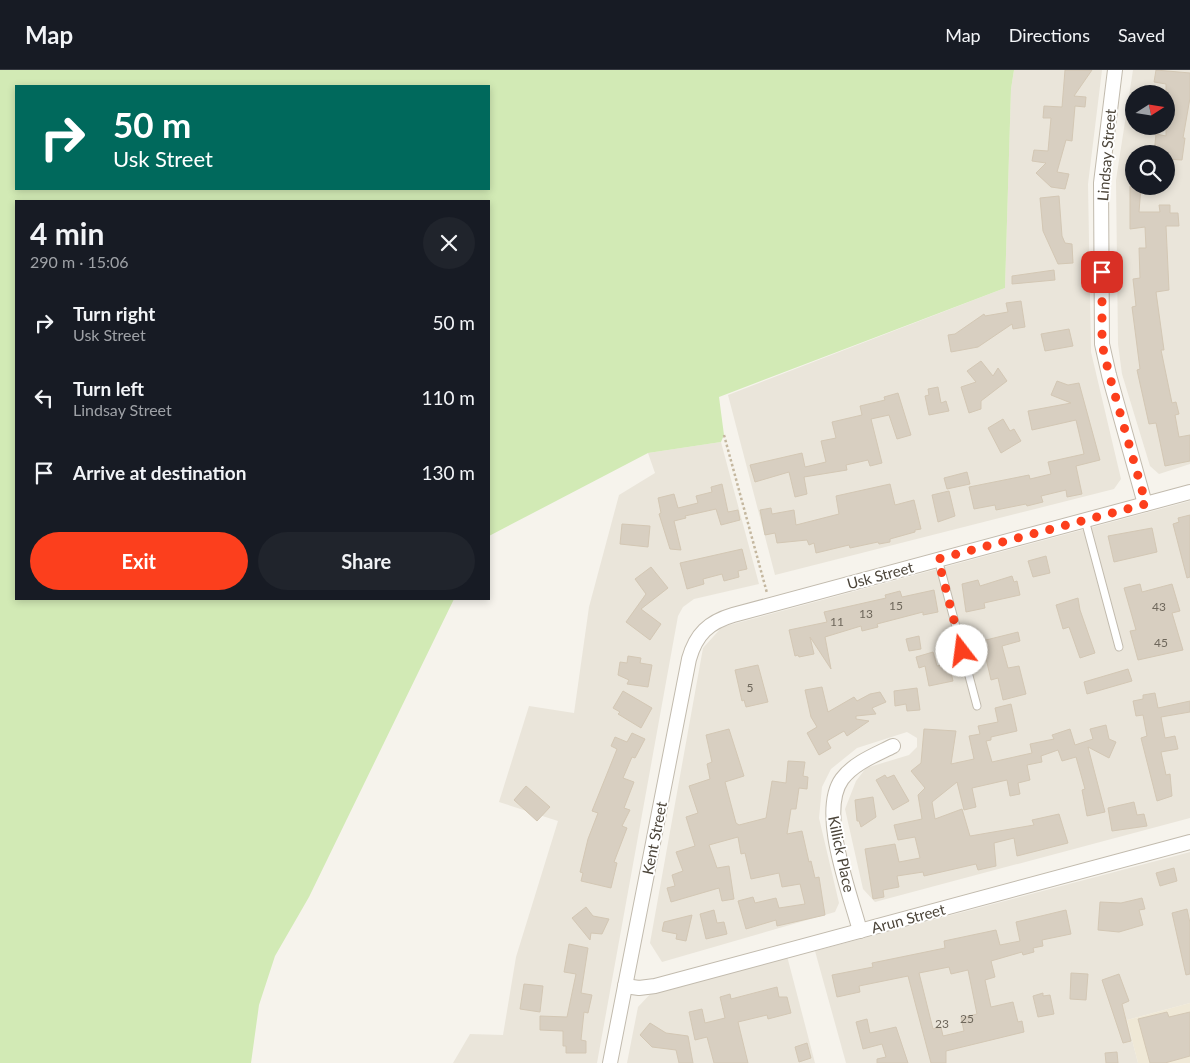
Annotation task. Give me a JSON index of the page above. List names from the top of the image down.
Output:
{
  "streets": {
    "street": [
      "Lindsay Street",
      "Usk Street",
      "Kent Street",
      "Killick Place",
      "Arun Street"
    ]
  },
  "crossings": [
    ["Lindsay Street", "Usk Street"],
    ["Usk Street", "Kent Street"],
    ["Kent Street", "Arun Street"],
    ["Killick Place", "Arun Street"]
  ],
  "house_numbers": [
    "15",
    "43",
    "13",
    "11",
    "45",
    "5",
    "25",
    "23"
  ],
  "north": "right",
  "page": {
    "header": "Map",
    "nav": ["Map", "Directions", "Saved"],
    "turn": ["50 m", "Usk Street"],
    "heading": ["4 min", "290 m · 15:06"],
    "list": [
      {
        "name": "Turn right",
        "note": "Usk Street",
        "value": "50 m"
      },
      {
        "name": "Turn left",
        "note": "Lindsay Street",
        "value": "110 m"
      },
      {
        "name": "Arrive at destination",
        "value": "130 m"
      }
    ],
    "buttons": ["Exit", "Share"]
  }
}
